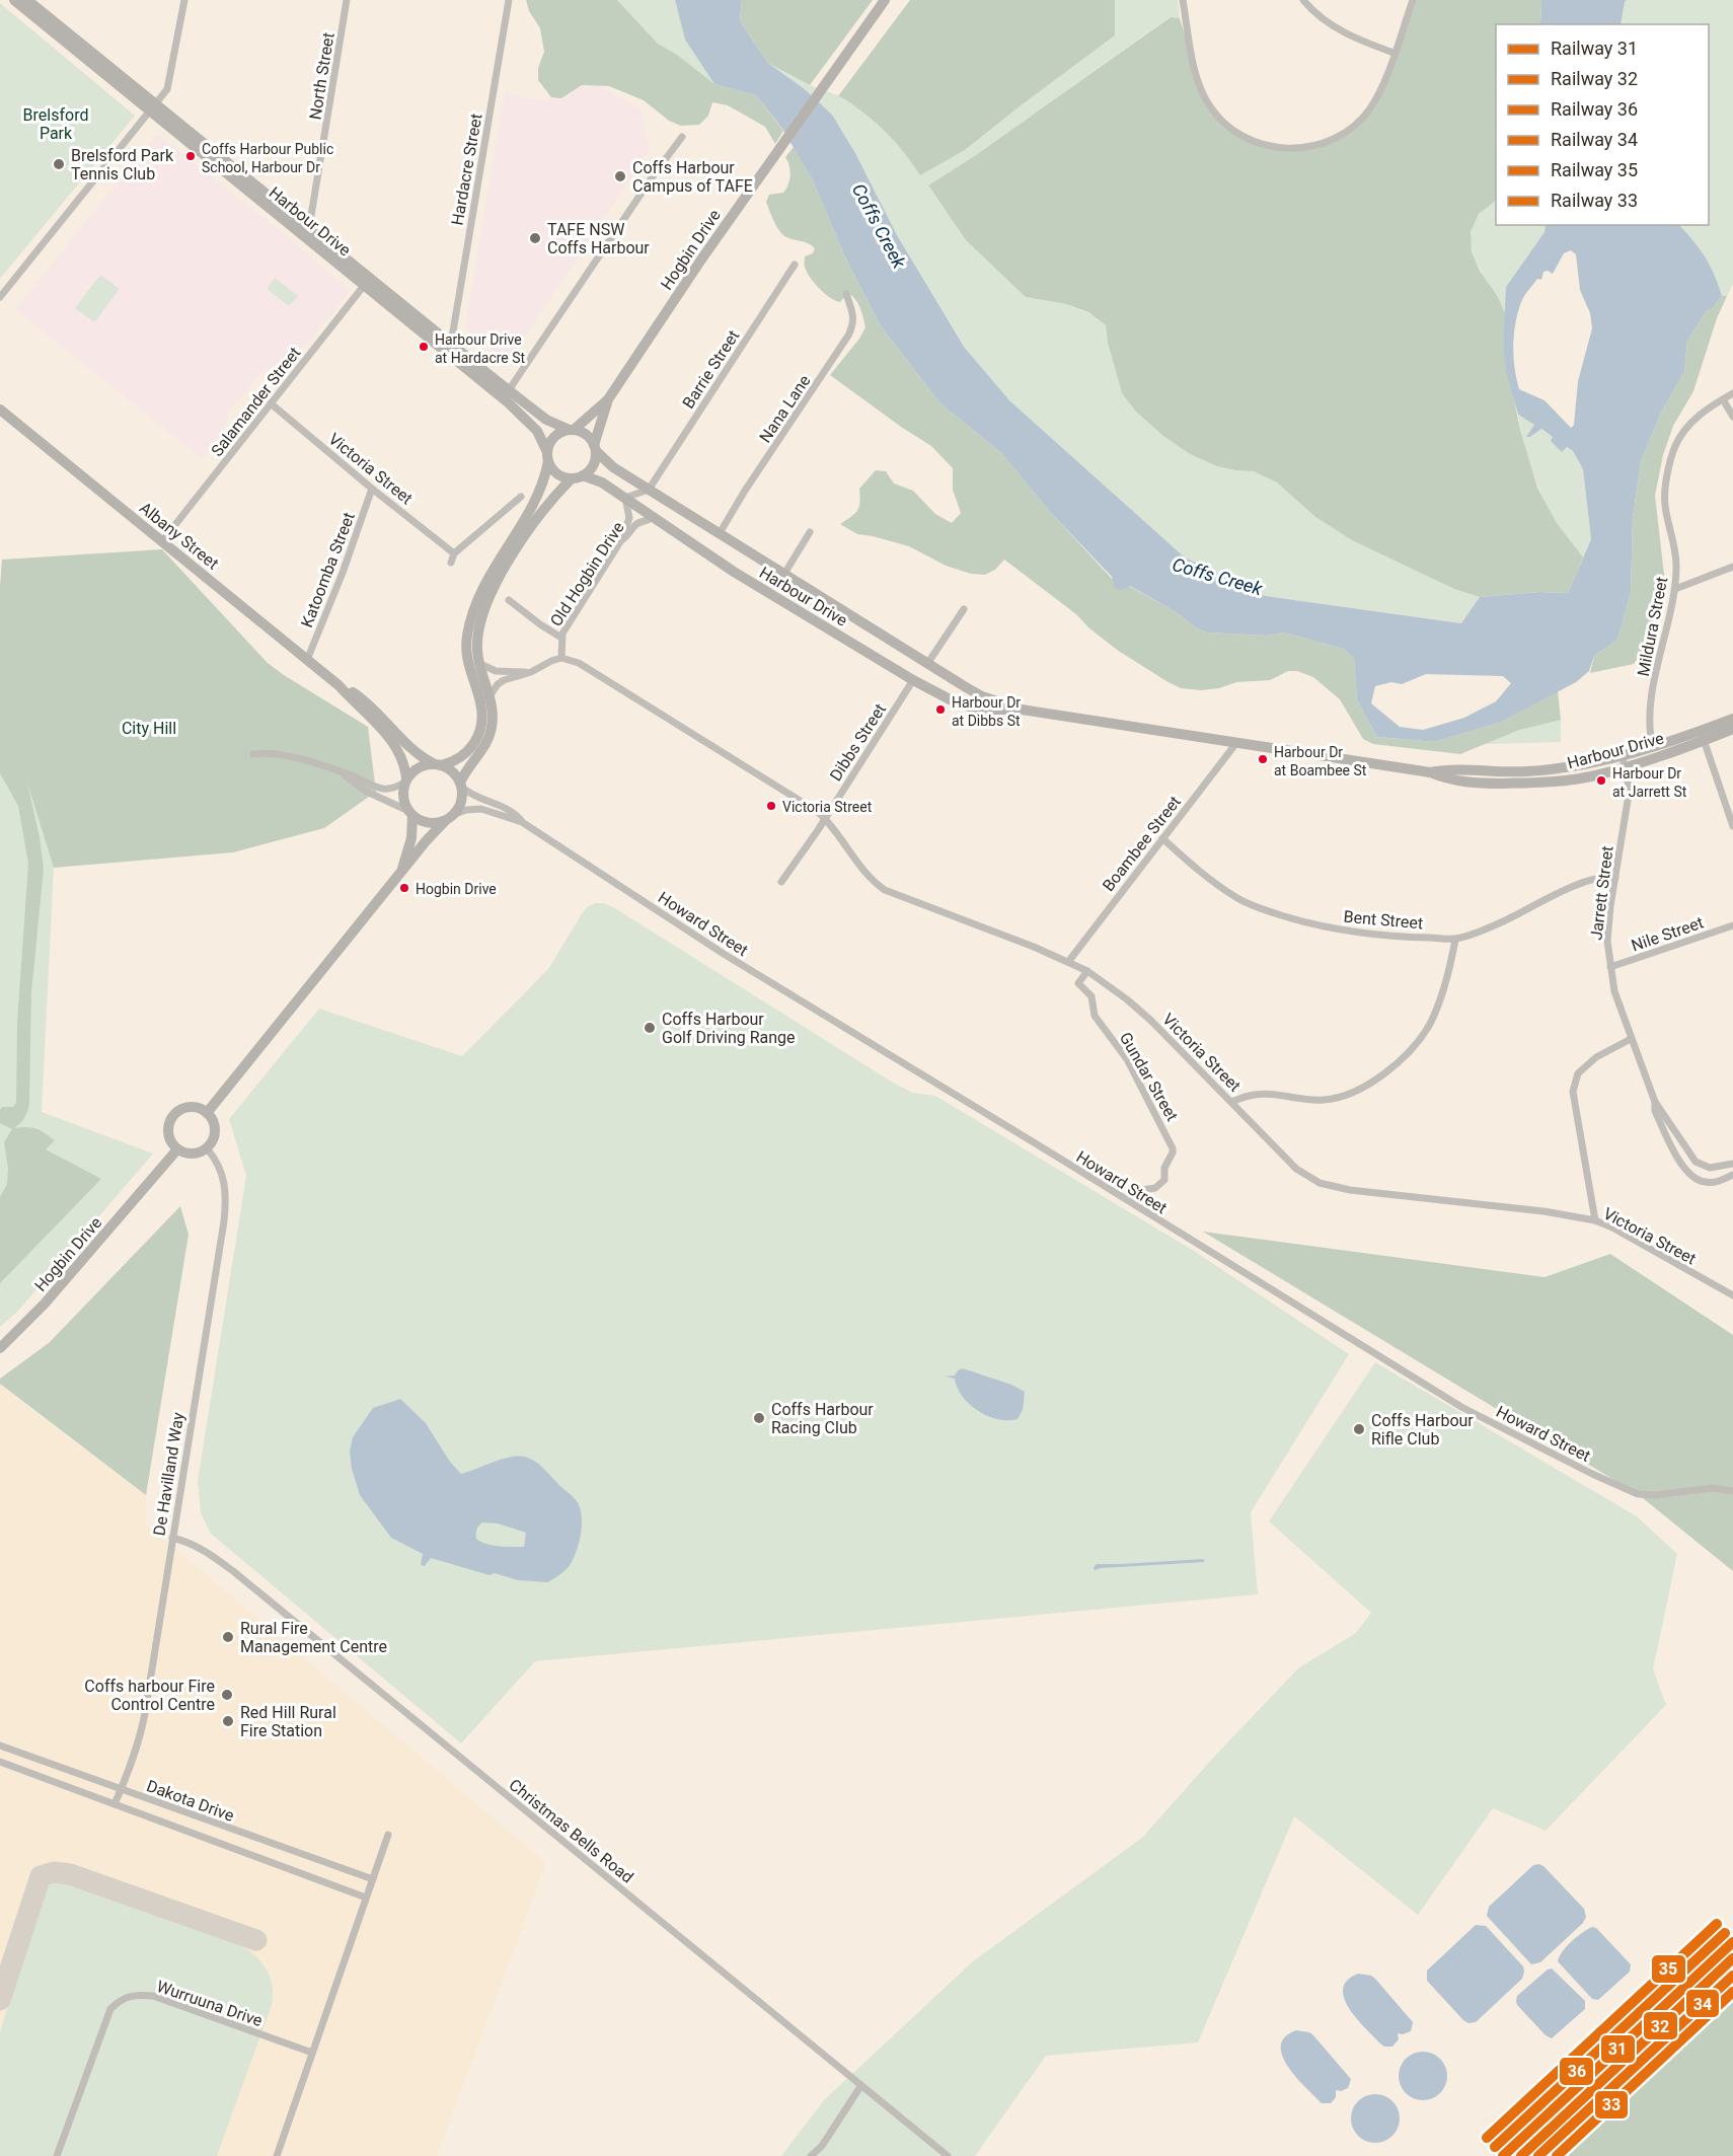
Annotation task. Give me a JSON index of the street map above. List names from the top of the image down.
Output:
{
  "streets": {
    "street": [
      "North Street",
      "Hardacre Street",
      "Harbour Drive",
      "Hogbin Drive",
      "Barrie Street",
      "Salamander Street",
      "Nana Lane",
      "Victoria Street",
      "Albany Street",
      "Katoomba Street",
      "Old Hogbin Drive",
      "Mildura Street",
      "Dibbs Street",
      "Boambee Street",
      "Jarrett Street",
      "Bent Street",
      "Howard Street",
      "Nile Street",
      "Gundar Street",
      "De Havilland Way",
      "Dakota Drive",
      "Christmas Bells Road",
      "Wurruuna Drive"
    ]
  },
  "crossings": [
    ["North Street", "Harbour Drive"],
    ["Hardacre Street", "Harbour Drive"],
    ["Harbour Drive", "Hogbin Drive"],
    ["Harbour Drive", "Barrie Street"],
    ["Harbour Drive", "Salamander Street"],
    ["Harbour Drive", "Nana Lane"],
    ["Harbour Drive", "Old Hogbin Drive"],
    ["Harbour Drive", "Mildura Street"],
    ["Harbour Drive", "Dibbs Street"],
    ["Harbour Drive", "Boambee Street"],
    ["Harbour Drive", "Jarrett Street"],
    ["Hogbin Drive", "De Havilland Way"],
    ["Salamander Street", "Victoria Street"],
    ["Salamander Street", "Albany Street"],
    ["Victoria Street", "Katoomba Street"],
    ["Victoria Street", "Old Hogbin Drive"],
    ["Victoria Street", "Dibbs Street"],
    ["Victoria Street", "Boambee Street"],
    ["Victoria Street", "Gundar Street"],
    ["Albany Street", "Katoomba Street"],
    ["Albany Street", "Howard Street"],
    ["Boambee Street", "Bent Street"],
    ["Jarrett Street", "Bent Street"],
    ["Jarrett Street", "Nile Street"],
    ["De Havilland Way", "Dakota Drive"],
    ["De Havilland Way", "Christmas Bells Road"]
  ],
  "water": ["Coffs Creek"],
  "parks": ["Brelsford Park", "City Hill"],
  "places": [
    "Coffs Harbour Public School, Harbour Dr",
    "Brelsford Park Tennis Club",
    "Coffs Harbour Campus of TAFE",
    "TAFE NSW Coffs Harbour",
    "Harbour Drive at Hardacre St",
    "Harbour Dr at Dibbs St",
    "Harbour Dr at Boambee St",
    "Harbour Dr at Jarrett St",
    "Victoria Street",
    "Hogbin Drive",
    "Coffs Harbour Golf Driving Range",
    "Coffs Harbour Racing Club",
    "Coffs Harbour Rifle Club",
    "Rural Fire Management Centre",
    "Coffs harbour Fire Control Centre",
    "Red Hill Rural Fire Station"
  ],
  "lines": [
    "rail line 35",
    "rail line 36",
    "rail line 31",
    "rail line 32",
    "rail line 34",
    "rail line 33"
  ],
  "legend": [
    "Railway 31",
    "Railway 32",
    "Railway 36",
    "Railway 34",
    "Railway 35",
    "Railway 33"
  ]
}
